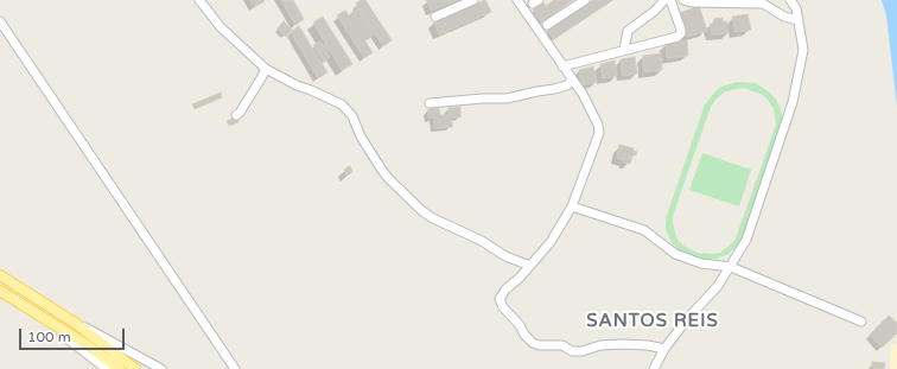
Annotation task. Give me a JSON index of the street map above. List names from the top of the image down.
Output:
{
  "districts": ["SANTOS REIS"],
  "scale_bar": "100 m"
}
